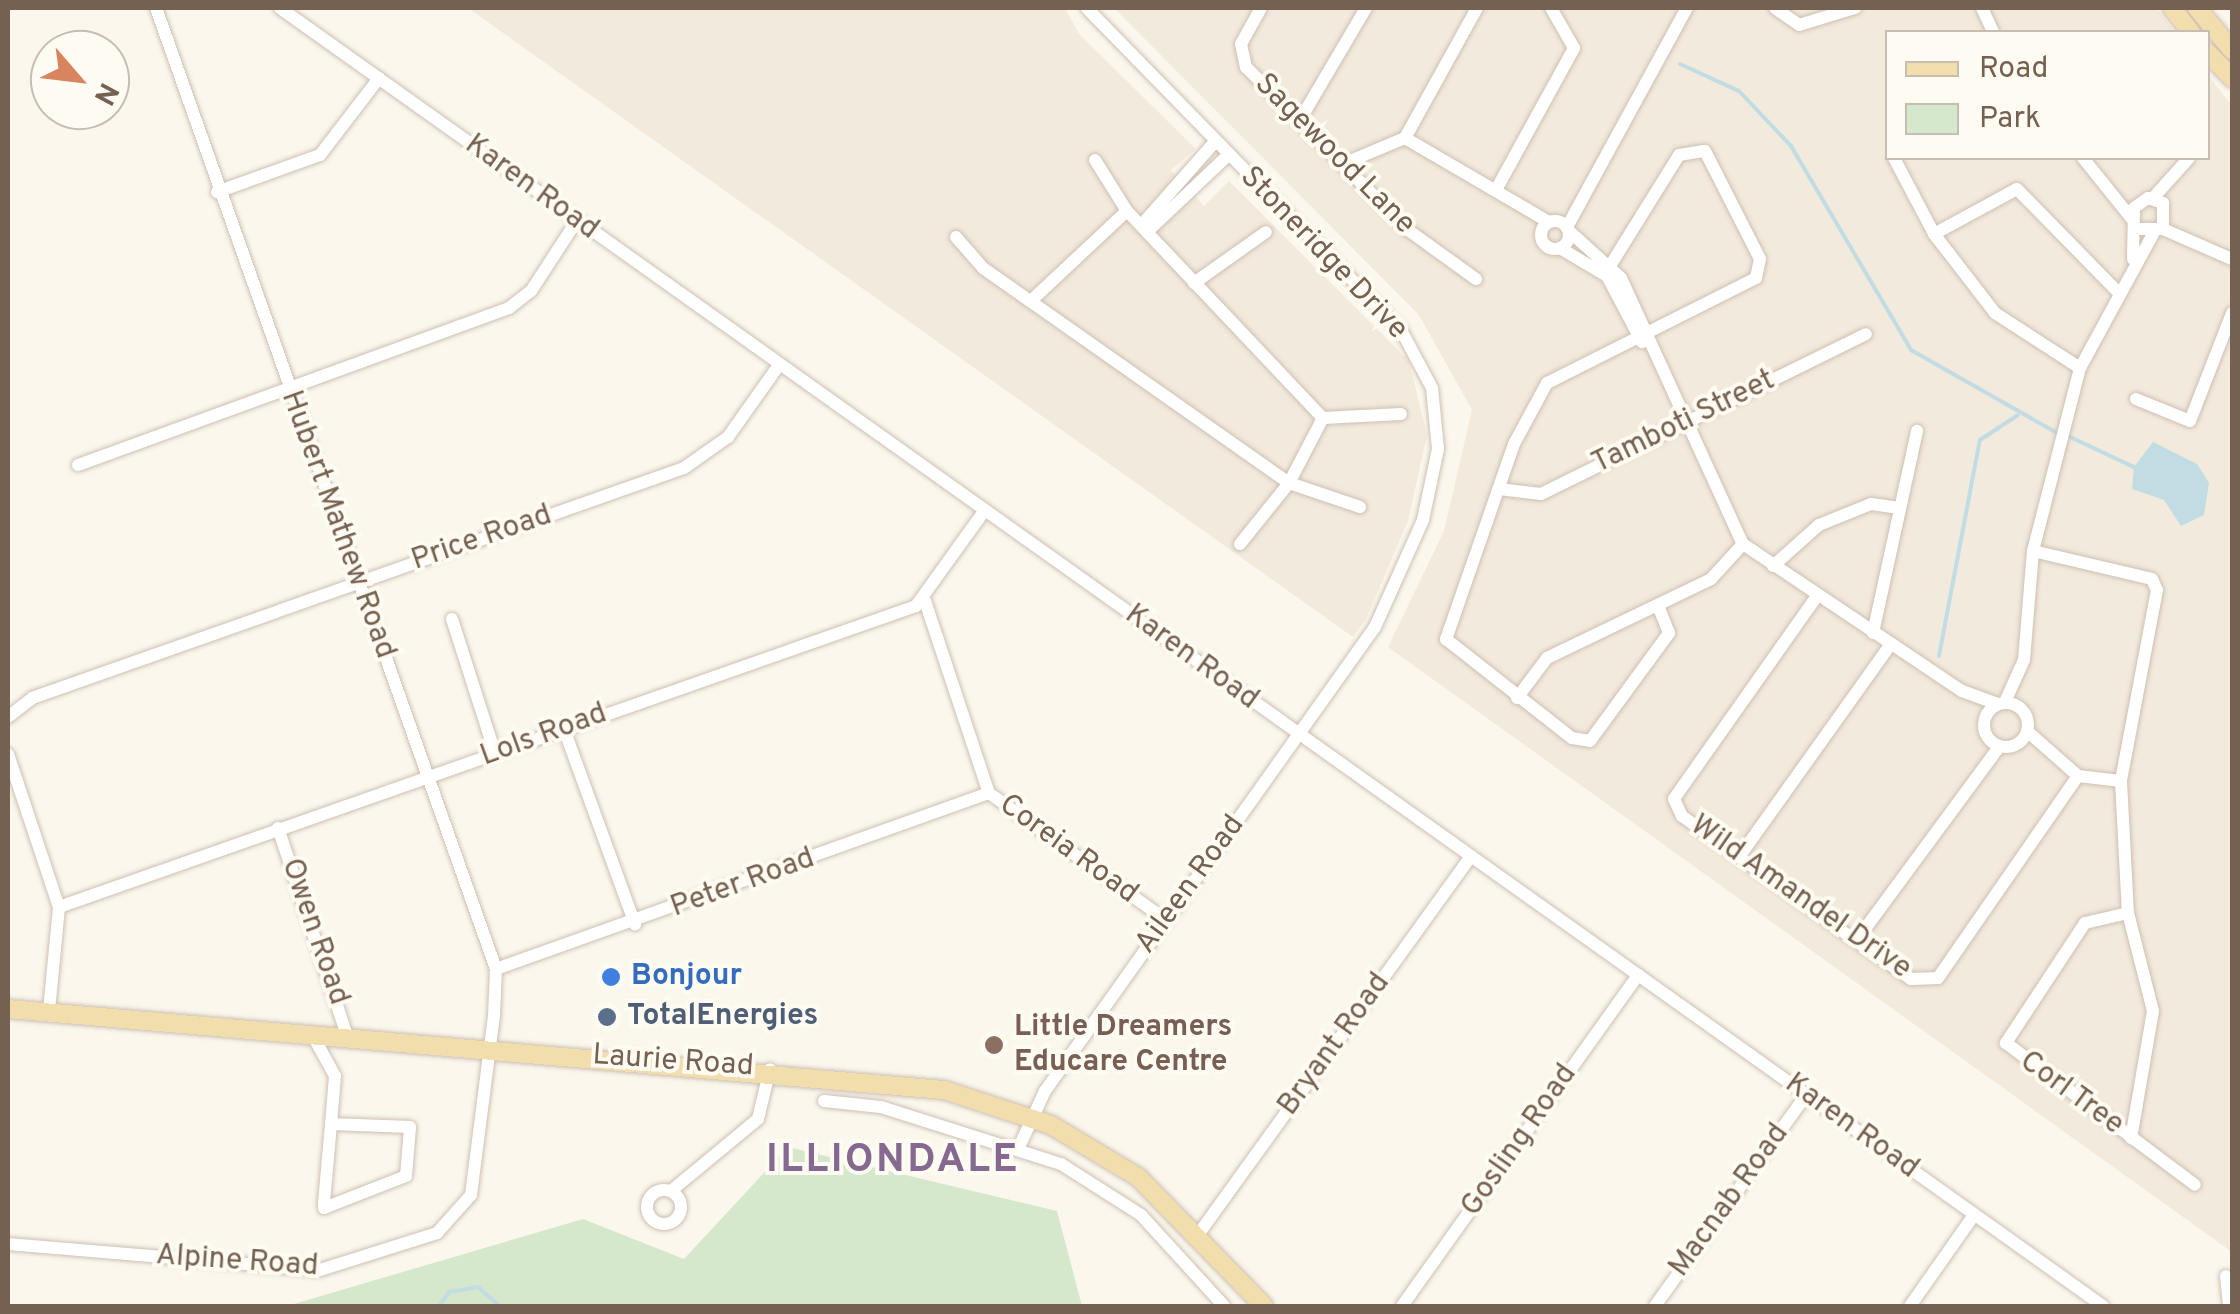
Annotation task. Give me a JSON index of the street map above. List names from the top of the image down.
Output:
{
  "streets": {
    "main road": ["Laurie Road"],
    "street": [
      "Sagewood Lane",
      "Karen Road",
      "Stoneridge Drive",
      "Tamboti Street",
      "Hubert Mathew Road",
      "Price Road",
      "Lols Road",
      "Coreia Road",
      "Peter Road",
      "Aileen Road",
      "Wild Amandel Drive",
      "Owen Road",
      "Bryant Road",
      "Corl Tree",
      "Gosling Road",
      "Macnab Road",
      "Alpine Road"
    ]
  },
  "crossings": [
    ["Karen Road", "Price Road"],
    ["Karen Road", "Aileen Road"],
    ["Karen Road", "Bryant Road"],
    ["Karen Road", "Gosling Road"],
    ["Karen Road", "Macnab Road"],
    ["Stoneridge Drive", "Aileen Road"],
    ["Hubert Mathew Road", "Price Road"],
    ["Hubert Mathew Road", "Lols Road"],
    ["Hubert Mathew Road", "Peter Road"],
    ["Hubert Mathew Road", "Laurie Road"],
    ["Hubert Mathew Road", "Alpine Road"],
    ["Lols Road", "Coreia Road"],
    ["Lols Road", "Owen Road"],
    ["Coreia Road", "Peter Road"],
    ["Coreia Road", "Aileen Road"],
    ["Aileen Road", "Laurie Road"],
    ["Owen Road", "Laurie Road"],
    ["Bryant Road", "Laurie Road"],
    ["Laurie Road", "Alpine Road"]
  ],
  "districts": ["ILLIONDALE"],
  "places": ["Bonjour", "TotalEnergies", "Little Dreamers Educare Centre"],
  "legend": ["Road", "Park"],
  "north": "bottom right"
}
